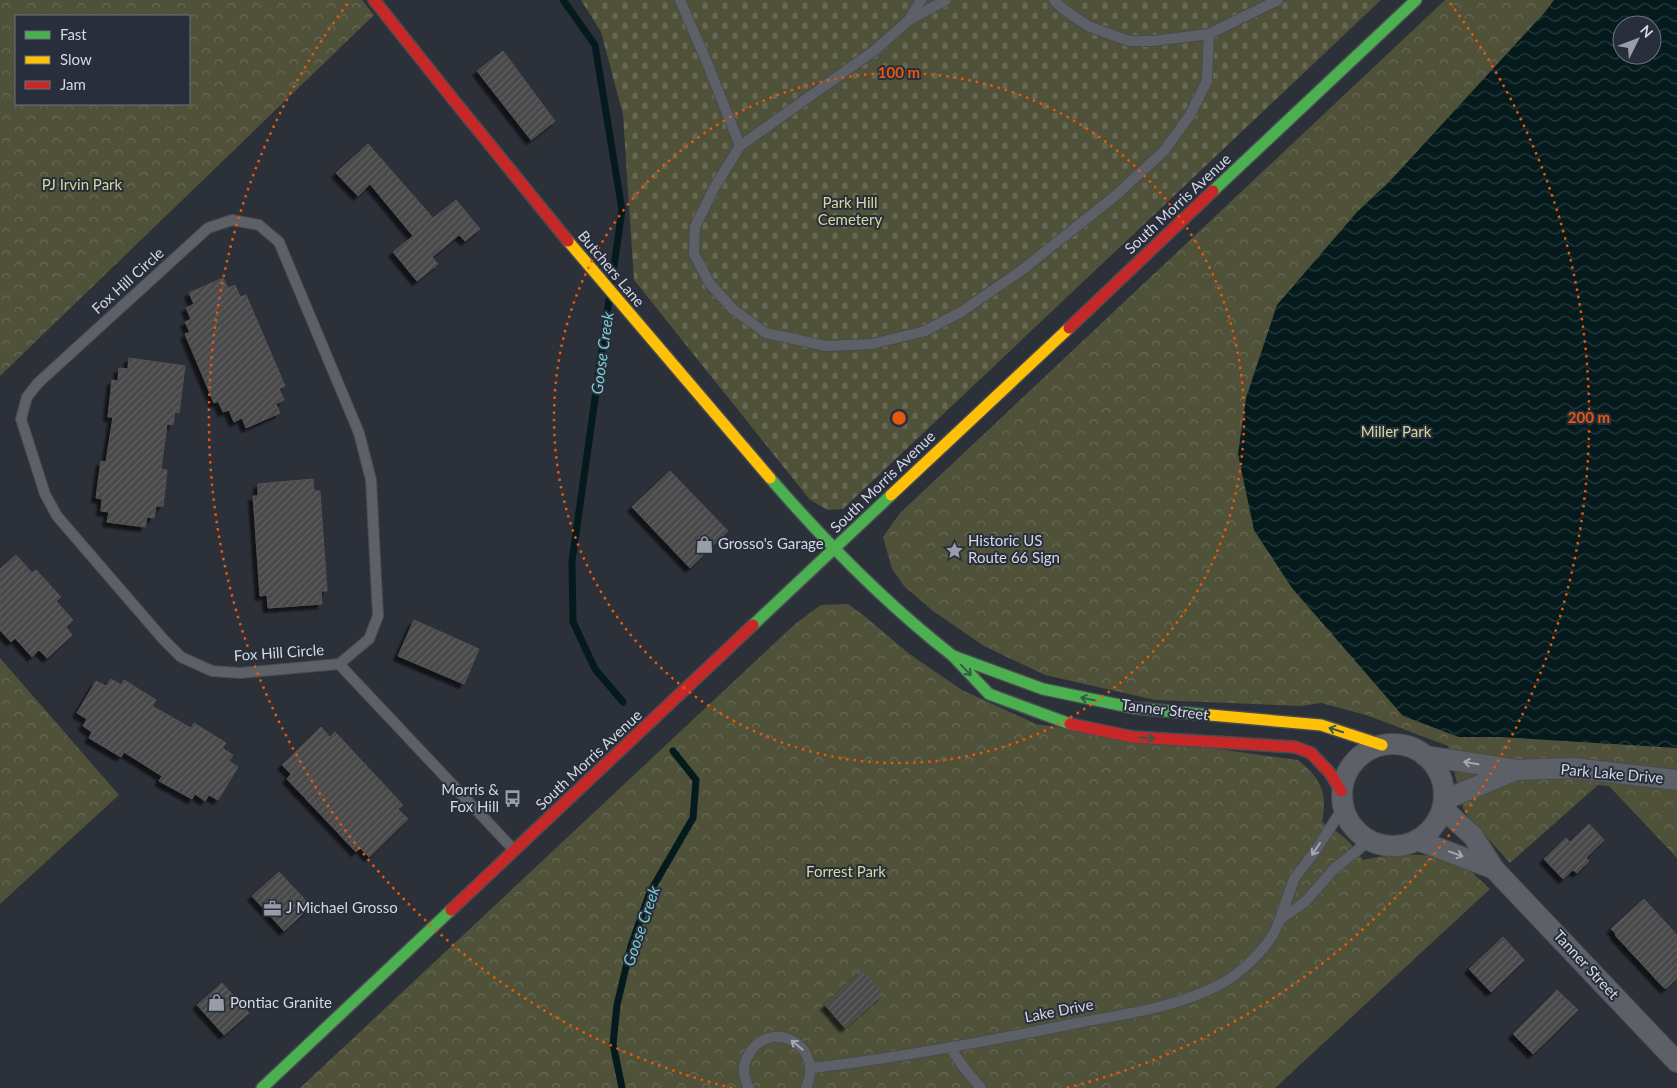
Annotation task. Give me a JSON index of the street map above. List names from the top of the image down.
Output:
{
  "streets": {
    "street": [
      "South Morris Avenue",
      "Butchers Lane",
      "Tanner Street",
      "Park Lake Drive"
    ],
    "lane": ["Fox Hill Circle", "Lake Drive"]
  },
  "crossings": [
    ["South Morris Avenue", "Butchers Lane"],
    ["South Morris Avenue", "Fox Hill Circle"],
    ["South Morris Avenue", "Tanner Street"],
    ["Butchers Lane", "Tanner Street"],
    ["Tanner Street", "Park Lake Drive"],
    ["Tanner Street", "Lake Drive"],
    ["Park Lake Drive", "Lake Drive"]
  ],
  "water": ["Goose Creek"],
  "parks": [
    "PJ Irvin Park",
    "Park Hill Cemetery",
    "Miller Park",
    "Forrest Park"
  ],
  "places": {
    "shop": ["Grosso's Garage", "Pontiac Granite"],
    "place": ["Historic US Route 66 Sign"],
    "bus stop": ["Morris & Fox Hill"],
    "office": ["J Michael Grosso"]
  },
  "legend": ["Fast", "Slow", "Jam"],
  "north": "top right",
  "rings": ["100 m", "200 m"]
}
